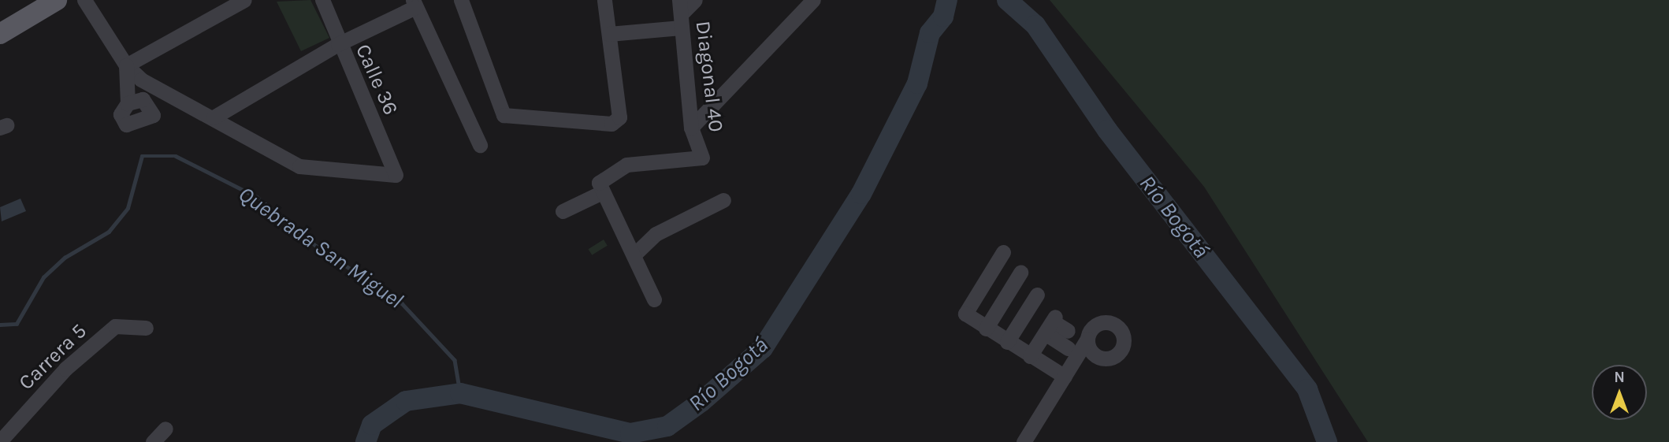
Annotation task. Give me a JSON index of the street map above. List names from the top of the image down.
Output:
{
  "streets": {
    "street": ["Diagonal 40", "Calle 36", "Carrera 5"]
  },
  "water": ["Río Bogotá", "Quebrada San Miguel"],
  "north": "top"
}
